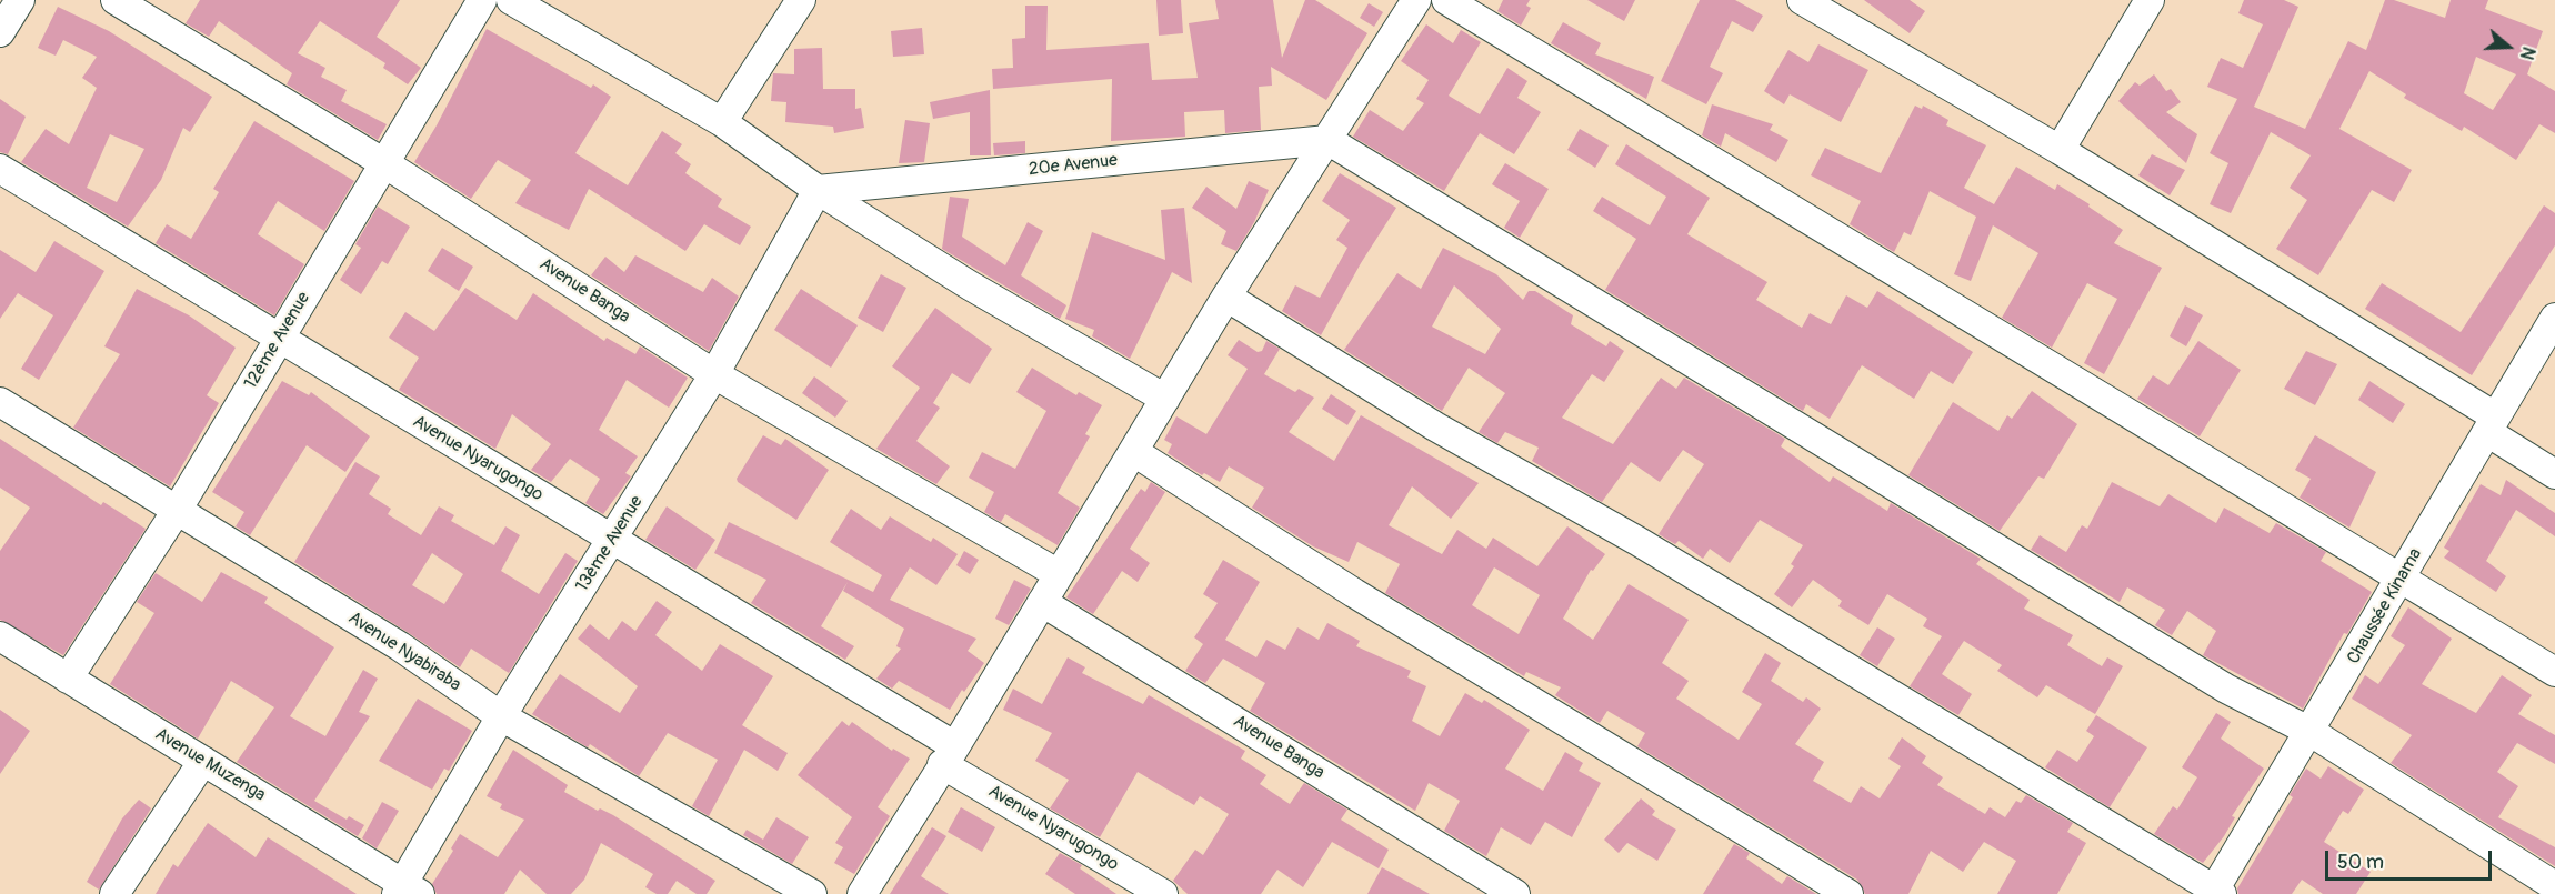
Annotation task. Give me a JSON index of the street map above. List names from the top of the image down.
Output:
{
  "streets": {
    "street": [
      "20e Avenue",
      "Avenue Banga",
      "12ème Avenue",
      "Avenue Nyarugongo",
      "13ème Avenue",
      "Chaussée Kinama",
      "Avenue Nyabiraba",
      "Avenue Muzenga"
    ]
  },
  "crossings": [
    ["20e Avenue", "13ème Avenue"],
    ["Avenue Banga", "12ème Avenue"],
    ["Avenue Banga", "13ème Avenue"],
    ["12ème Avenue", "Avenue Nyarugongo"],
    ["12ème Avenue", "Avenue Nyabiraba"],
    ["12ème Avenue", "Avenue Muzenga"],
    ["Avenue Nyarugongo", "13ème Avenue"],
    ["13ème Avenue", "Avenue Nyabiraba"],
    ["13ème Avenue", "Avenue Muzenga"]
  ],
  "scale_bar": "50 m",
  "north": "right"
}
